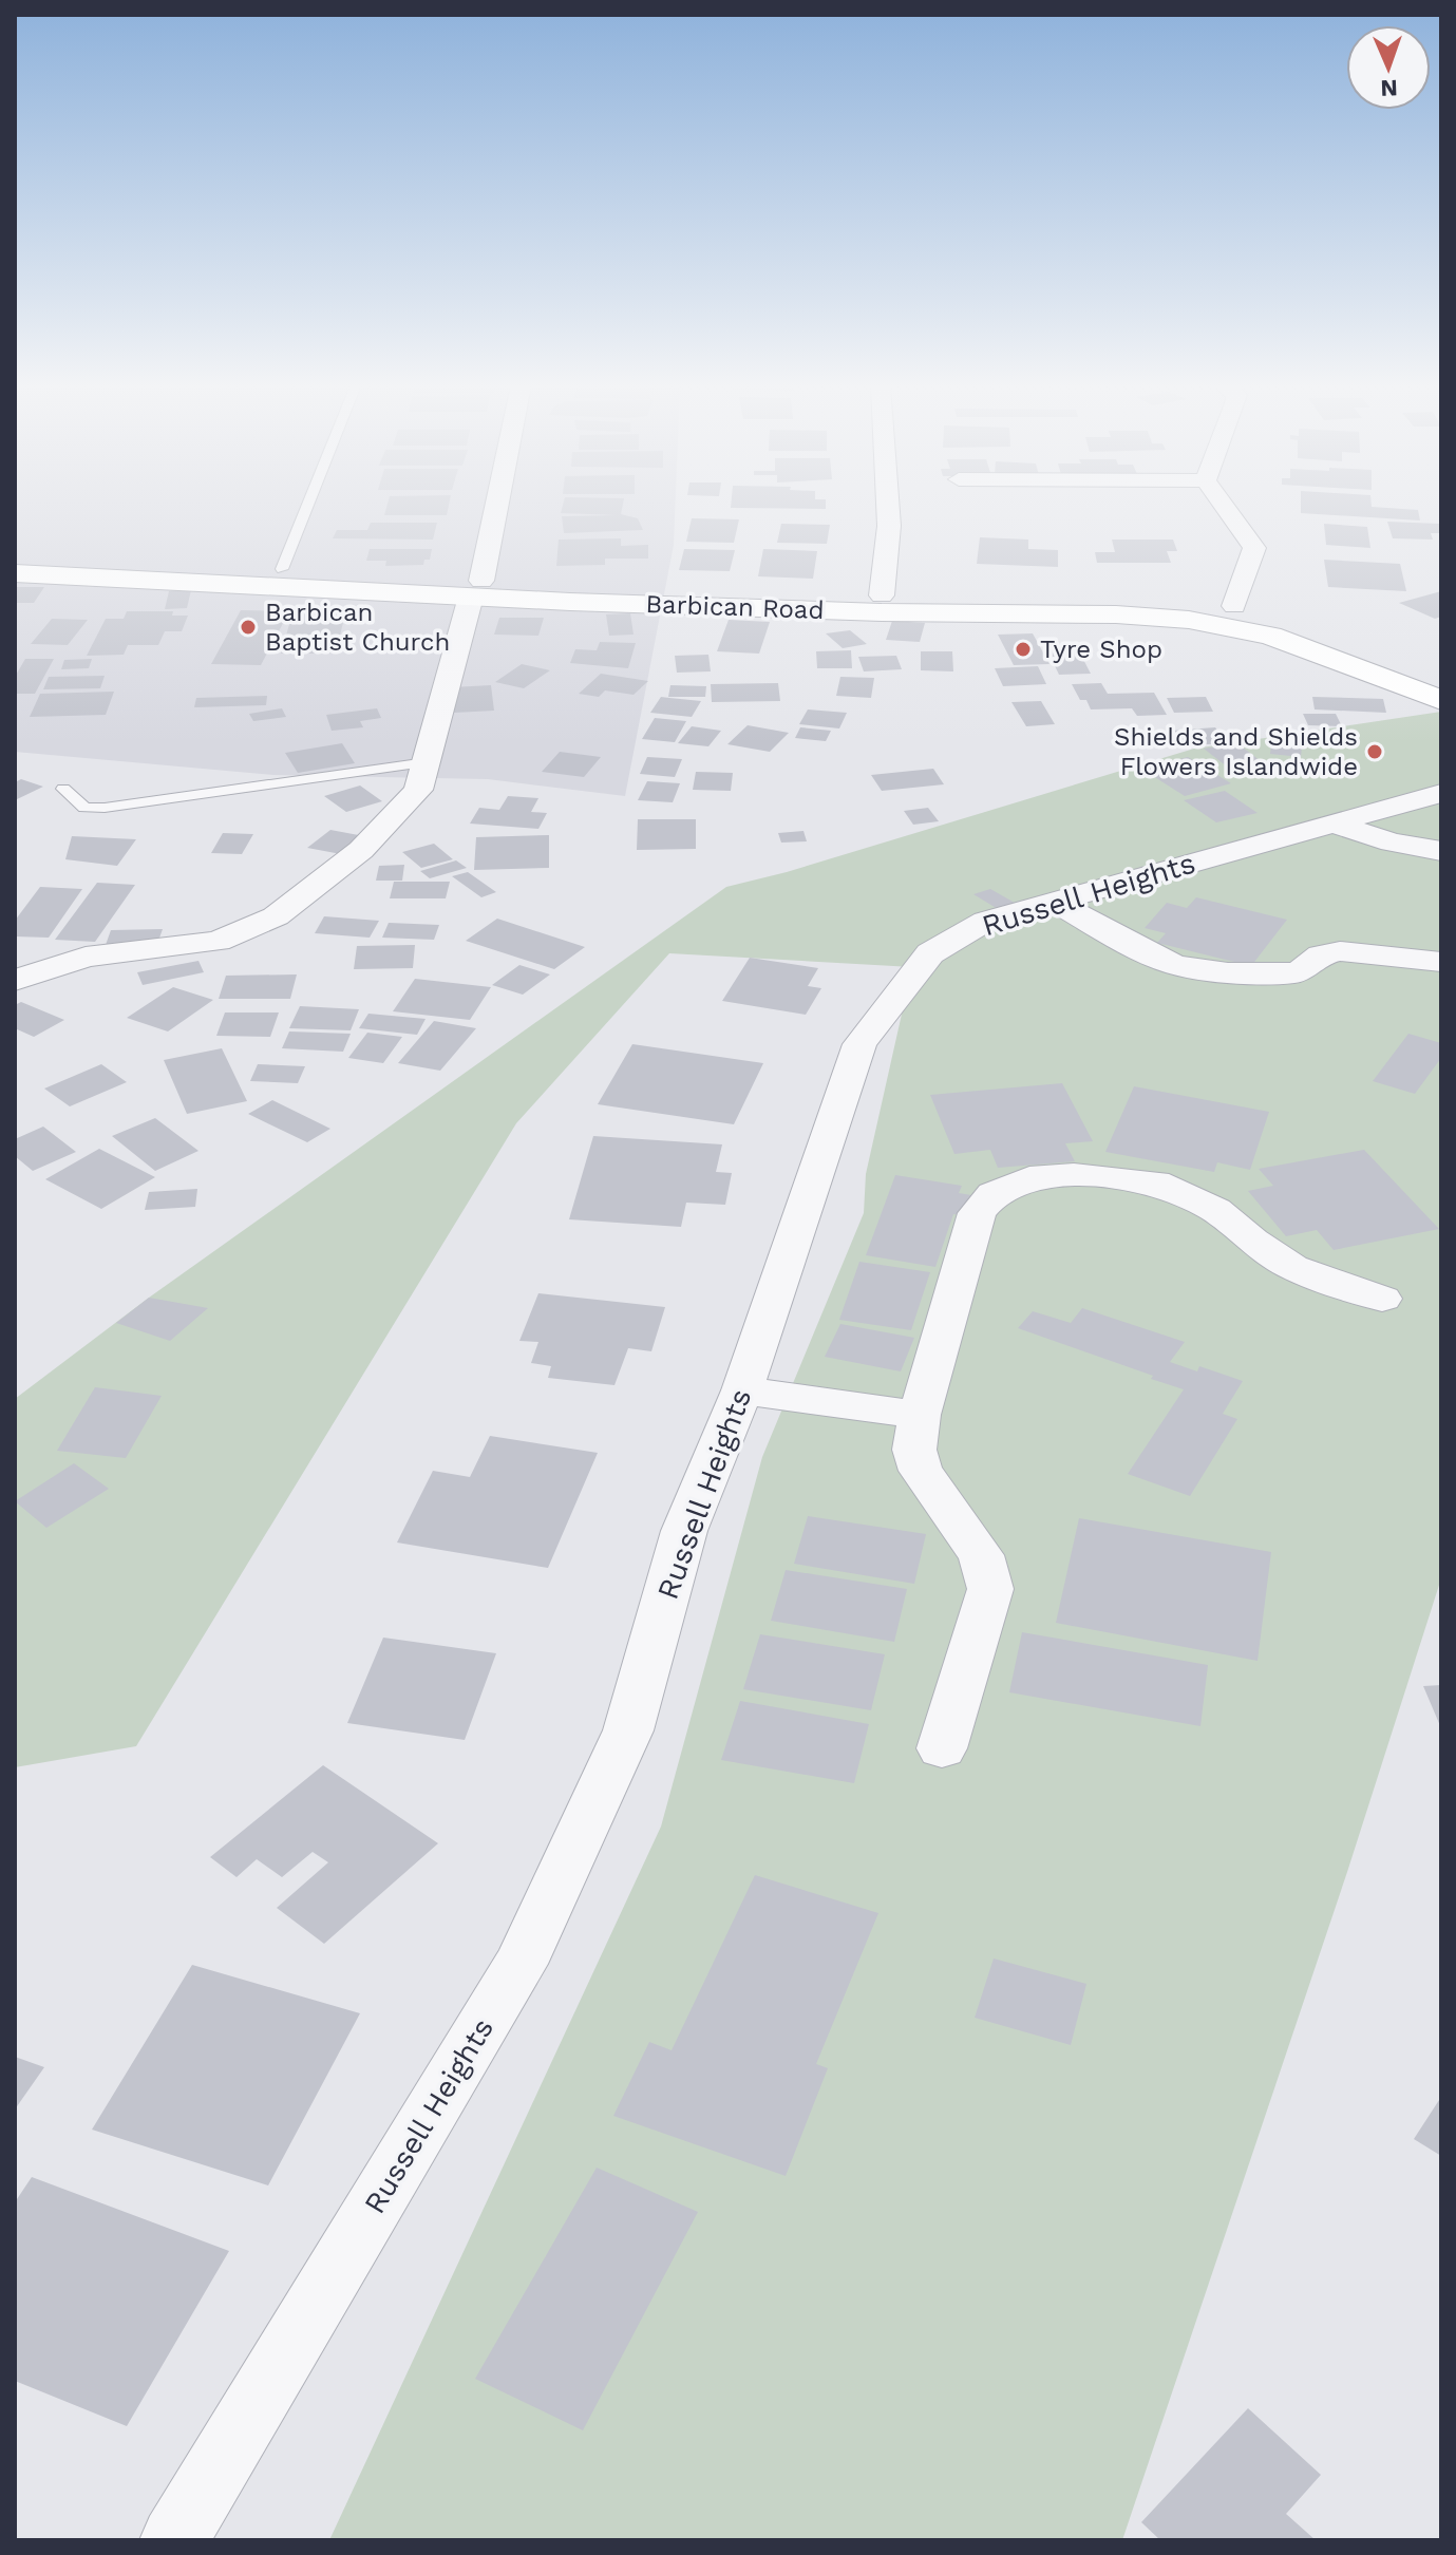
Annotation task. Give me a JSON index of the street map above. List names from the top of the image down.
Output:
{
  "streets": {
    "main road": ["Barbican Road"],
    "street": ["Russell Heights"]
  },
  "places": ["Barbican Baptist Church", "Tyre Shop", "Shields and Shields Flowers Islandwide"],
  "north": "bottom"
}
